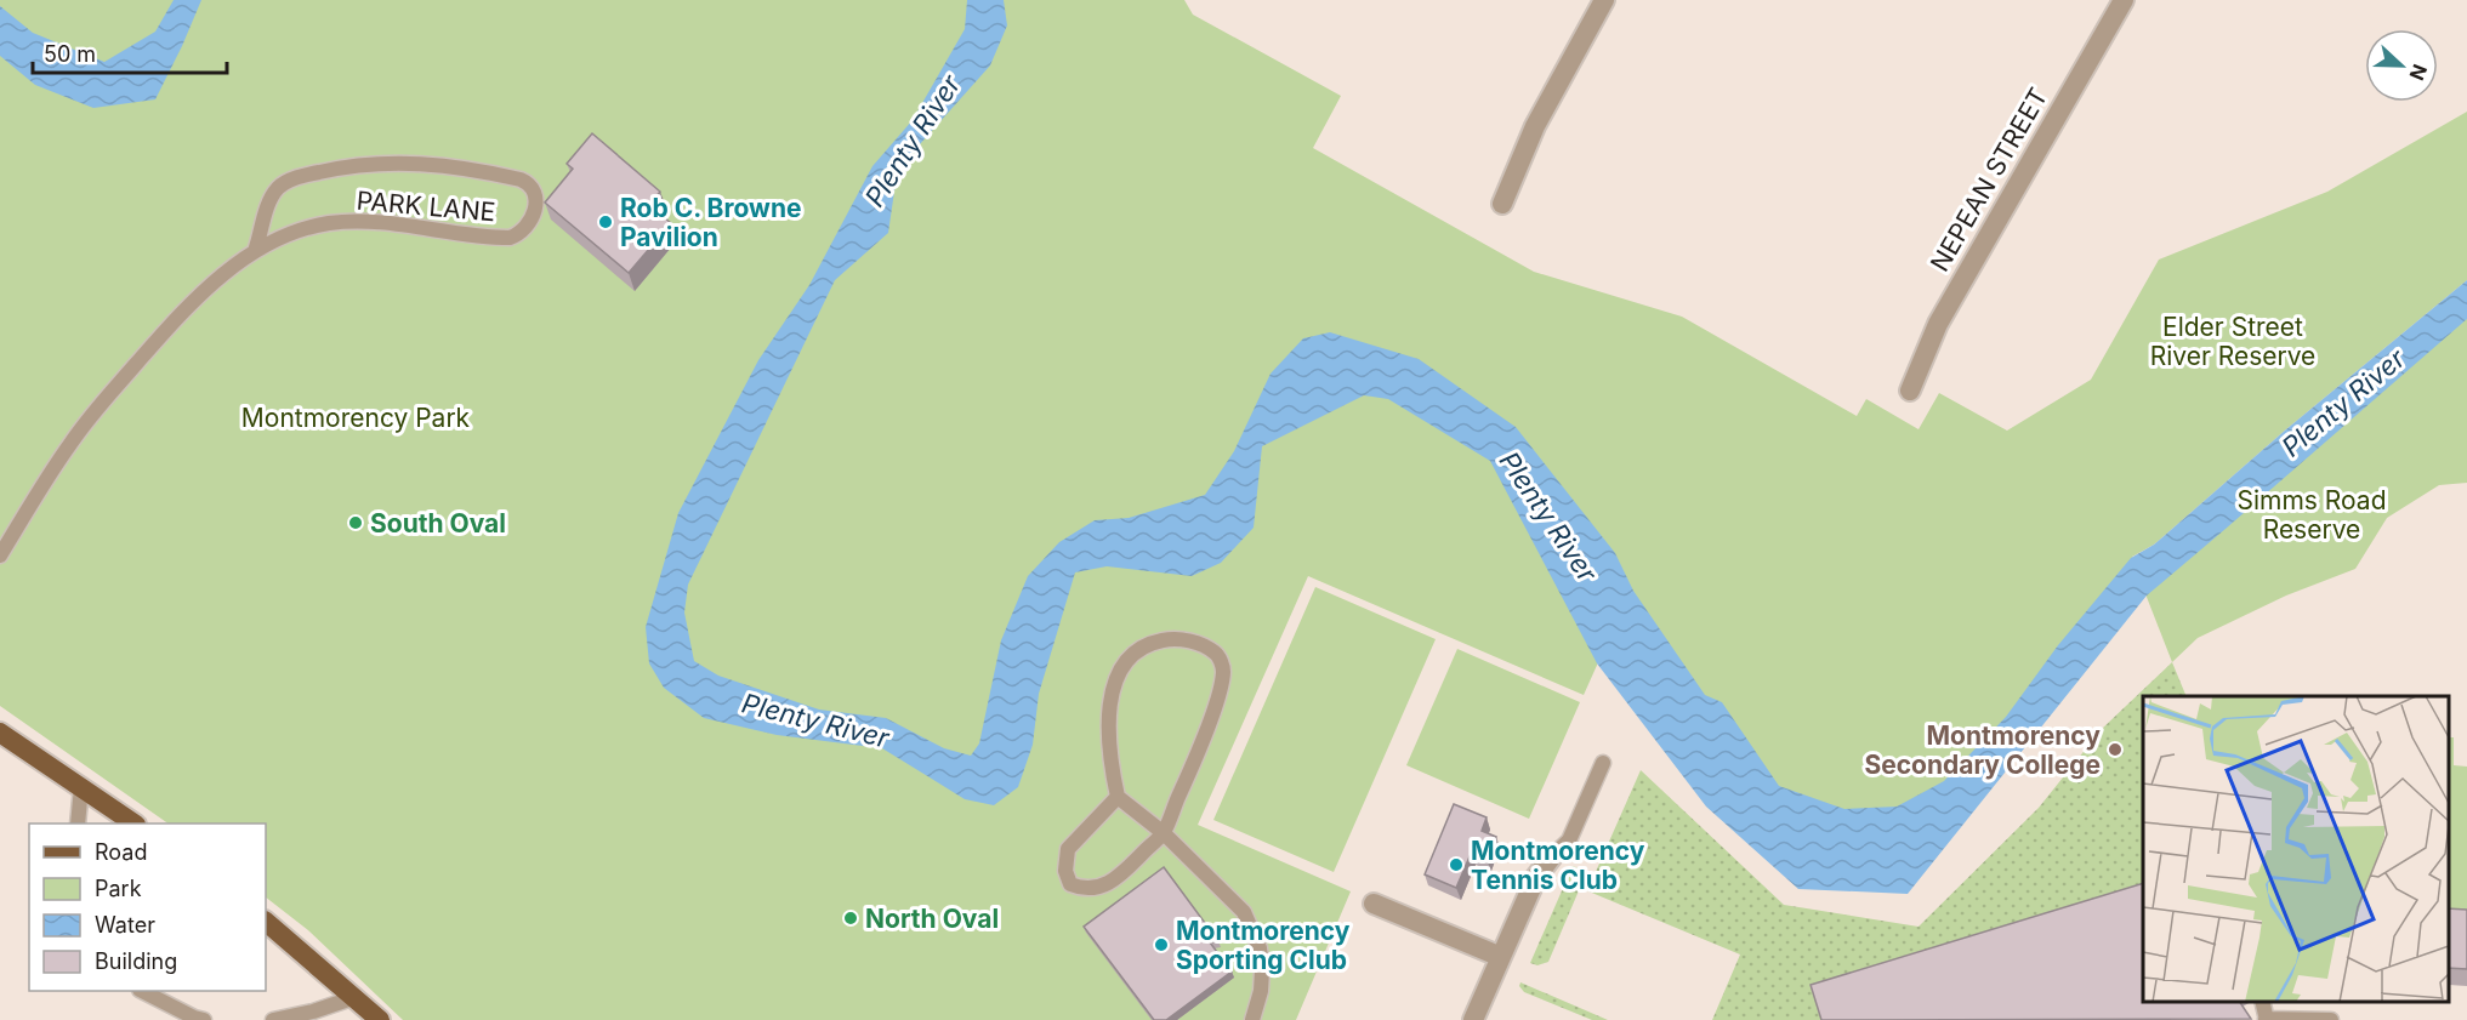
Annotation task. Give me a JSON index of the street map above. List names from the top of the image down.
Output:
{
  "streets": {
    "street": ["NEPEAN STREET"],
    "lane": ["PARK LANE"]
  },
  "water": ["Plenty River"],
  "parks": ["Elder Street River Reserve", "Montmorency Park", "Simms Road Reserve"],
  "places": [
    "Rob C. Browne Pavilion",
    "South Oval",
    "Montmorency Secondary College",
    "Montmorency Tennis Club",
    "North Oval",
    "Montmorency Sporting Club"
  ],
  "legend": [
    "Road",
    "Park",
    "Water",
    "Building"
  ],
  "scale_bar": "50 m",
  "north": "right"
}
